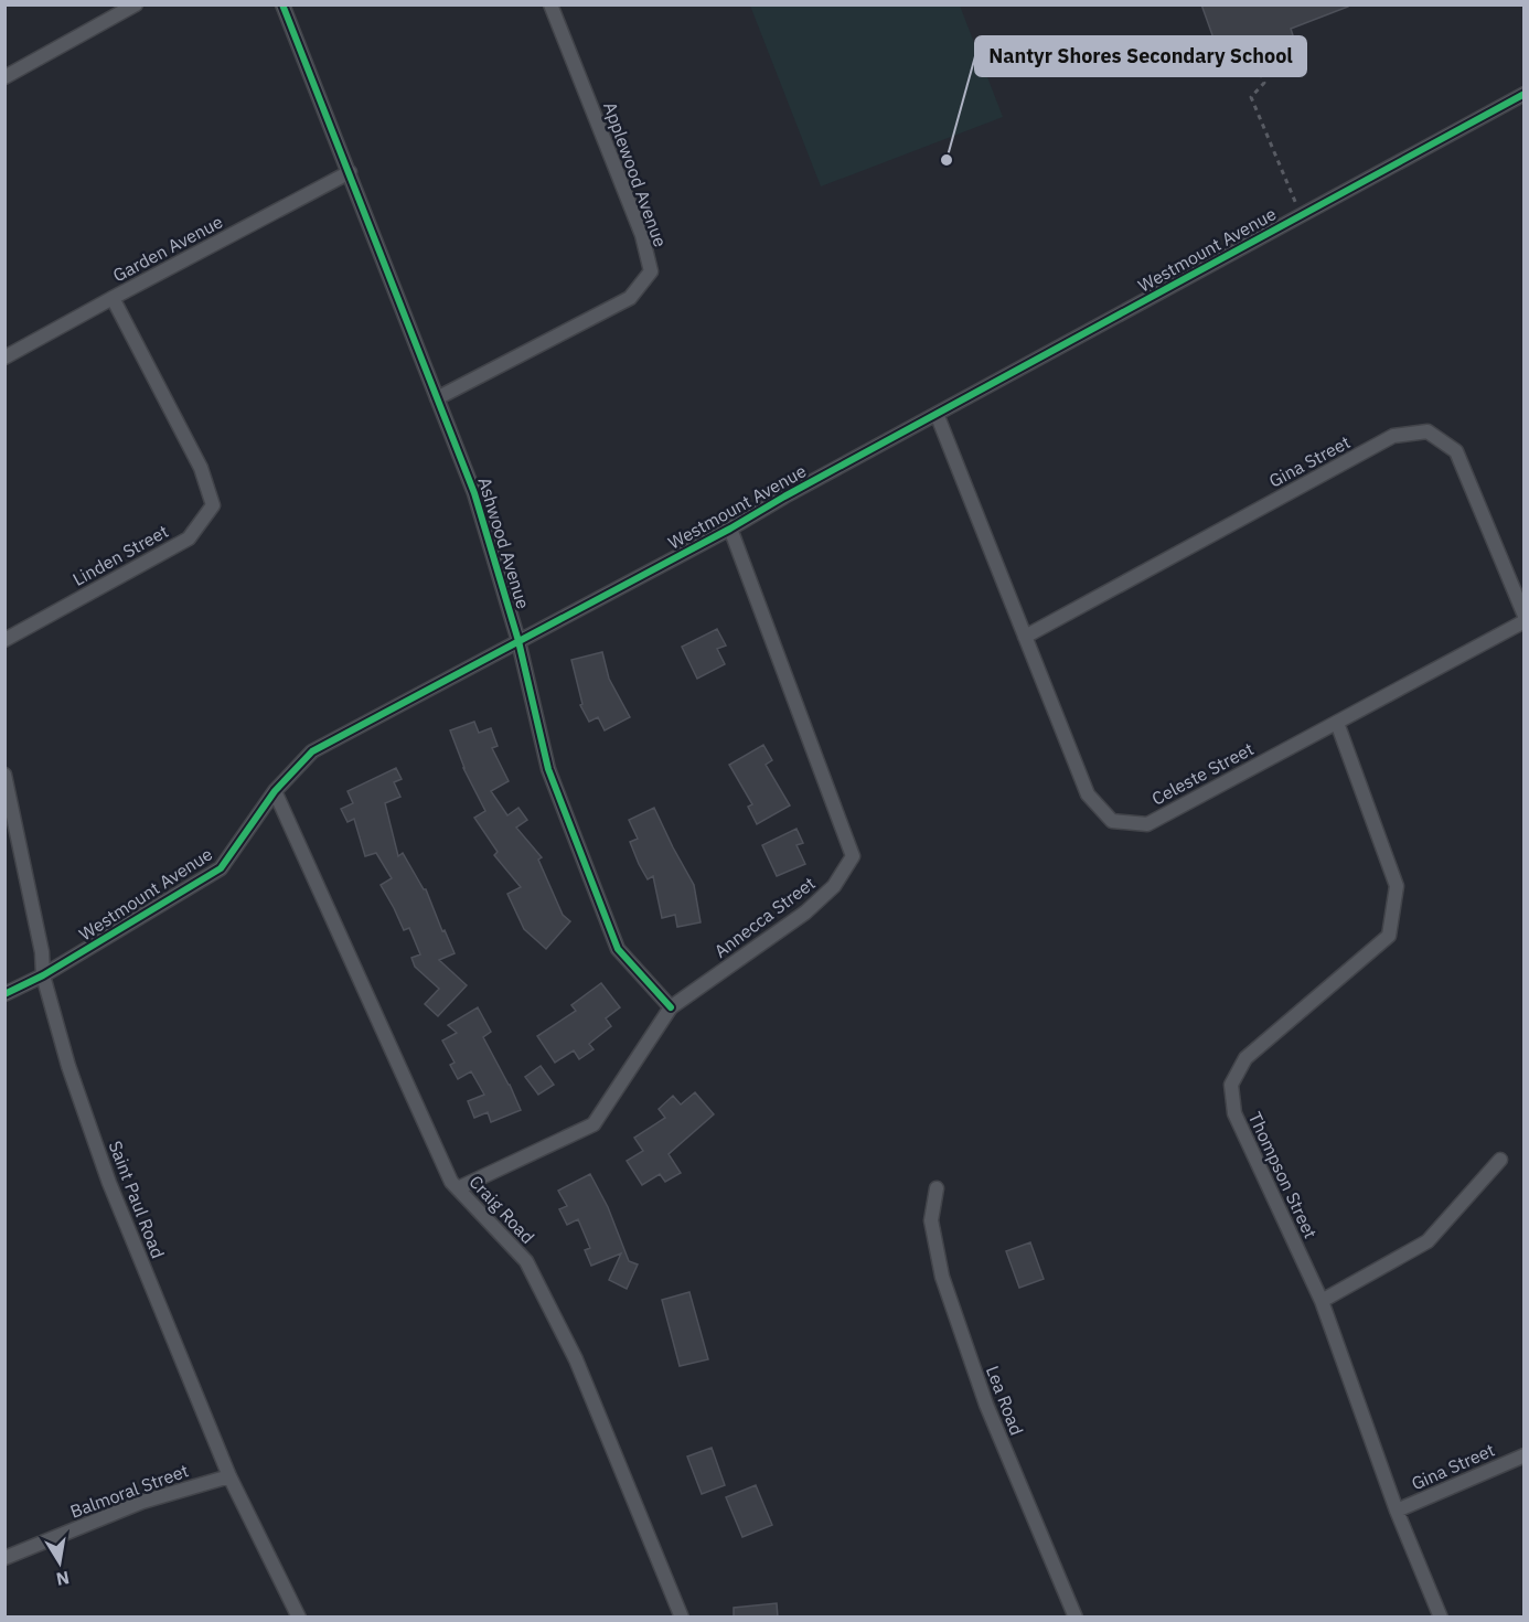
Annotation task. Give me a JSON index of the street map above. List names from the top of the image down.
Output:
{
  "streets": {
    "street": [
      "Applewood Avenue",
      "Garden Avenue",
      "Westmount Avenue",
      "Gina Street",
      "Ashwood Avenue",
      "Linden Street",
      "Celeste Street",
      "Annecca Street",
      "Thompson Street",
      "Saint Paul Road",
      "Craig Road",
      "Lea Road",
      "Balmoral Street"
    ]
  },
  "crossings": [
    ["Applewood Avenue", "Ashwood Avenue"],
    ["Garden Avenue", "Ashwood Avenue"],
    ["Garden Avenue", "Linden Street"],
    ["Westmount Avenue", "Ashwood Avenue"],
    ["Westmount Avenue", "Celeste Street"],
    ["Westmount Avenue", "Annecca Street"],
    ["Westmount Avenue", "Saint Paul Road"],
    ["Westmount Avenue", "Craig Road"],
    ["Gina Street", "Celeste Street"],
    ["Gina Street", "Thompson Street"],
    ["Ashwood Avenue", "Annecca Street"],
    ["Celeste Street", "Thompson Street"],
    ["Annecca Street", "Craig Road"],
    ["Saint Paul Road", "Balmoral Street"]
  ],
  "places": ["Nantyr Shores Secondary School"],
  "north": "bottom"
}
